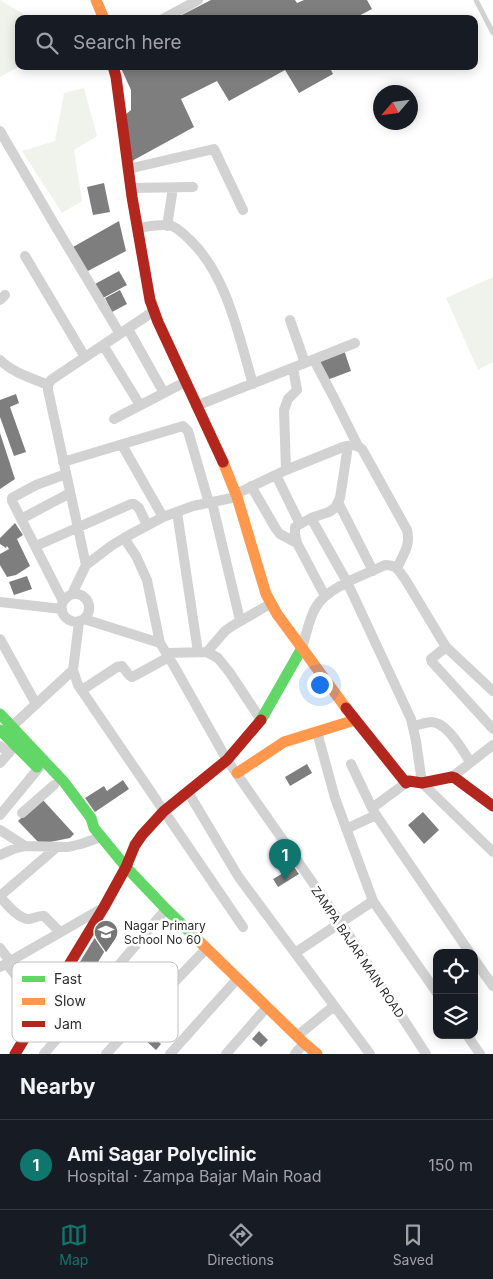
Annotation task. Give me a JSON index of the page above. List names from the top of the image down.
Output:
{
  "streets": {
    "street": ["ZAMPA BAJAR MAIN ROAD"]
  },
  "places": {
    "school or university": ["Nagar Primary School No 60"]
  },
  "legend": ["Fast", "Slow", "Jam"],
  "north": "bottom left",
  "page": {
    "search": "Search here",
    "pins": "1",
    "heading": "Nearby",
    "list": [
      {
        "mark": "1",
        "name": "Ami Sagar Polyclinic",
        "note": "Hospital · Zampa Bajar Main Road",
        "value": "150 m"
      }
    ],
    "nav": ["Map", "Directions", "Saved"]
  }
}
